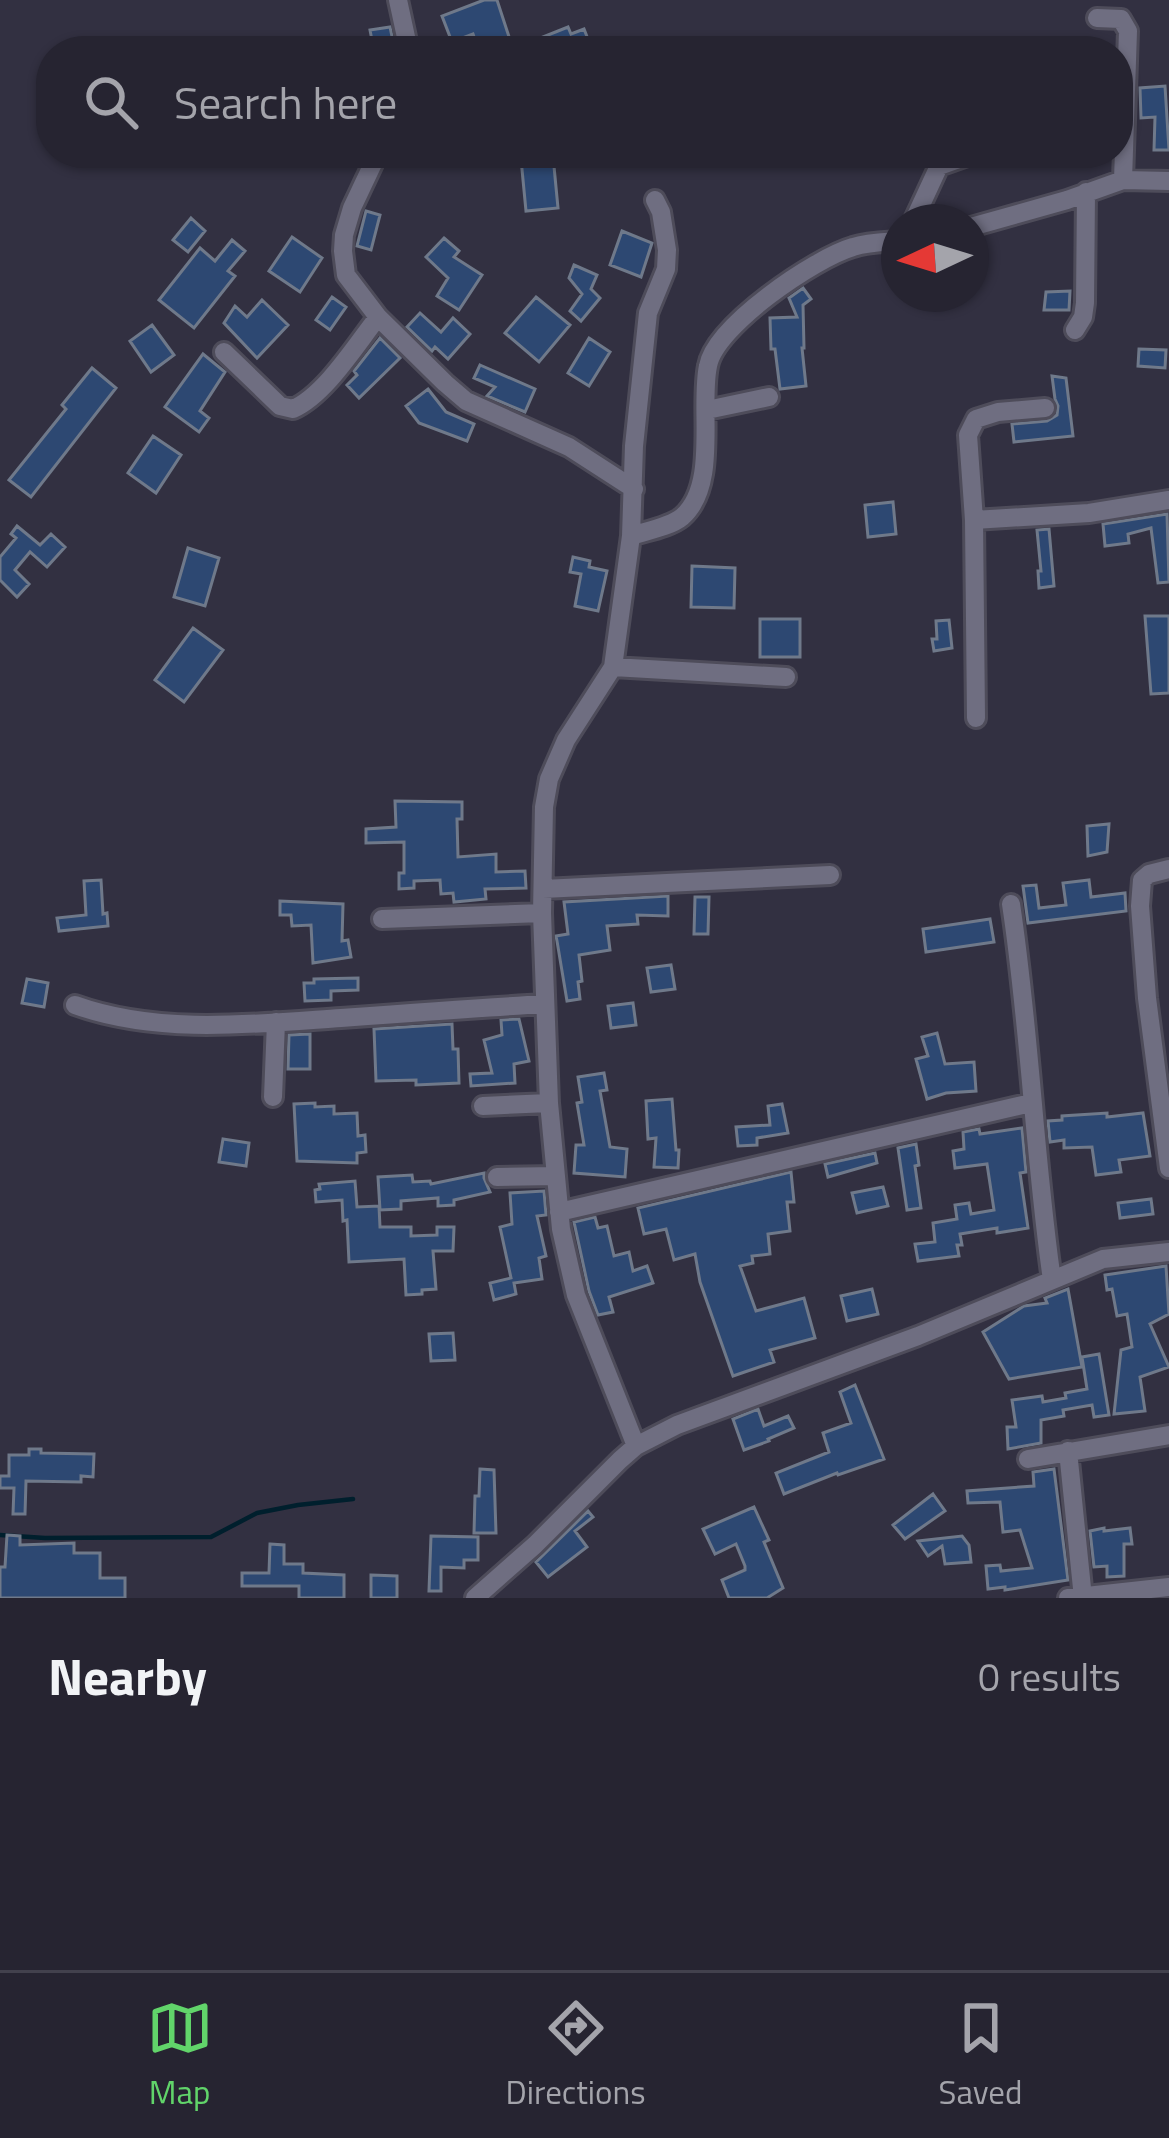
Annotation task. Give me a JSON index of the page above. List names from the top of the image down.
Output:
{
  "north": "left",
  "page": {
    "search": "Search here",
    "heading": ["Nearby", "0 results"],
    "nav": ["Map", "Directions", "Saved"]
  }
}
